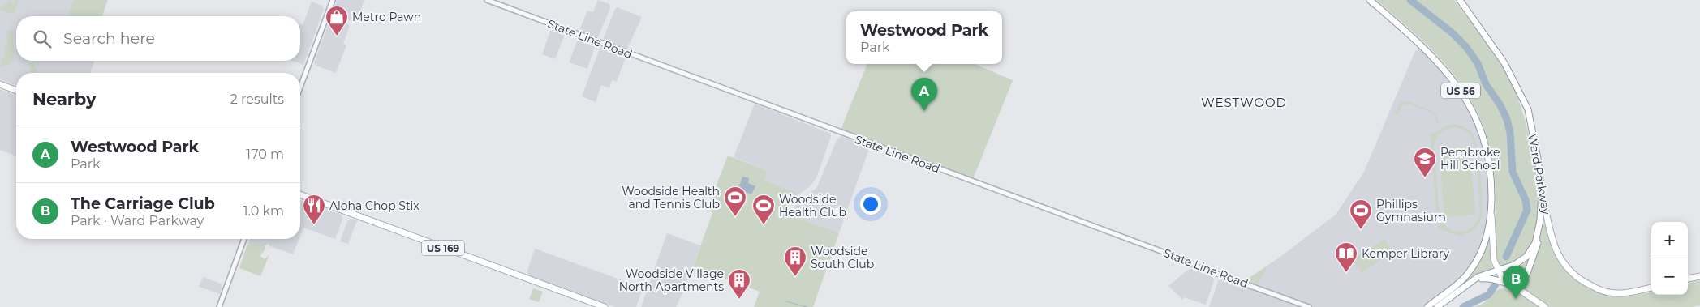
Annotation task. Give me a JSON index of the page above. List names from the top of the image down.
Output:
{
  "streets": {
    "main road": ["US 56", "Ward Parkway", "US 169"],
    "street": ["State Line Road"]
  },
  "districts": ["WESTWOOD"],
  "places": {
    "shop": ["Metro Pawn"],
    "school or university": ["Pembroke Hill School"],
    "sports": ["Woodside Health and Tennis Club", "Woodside Health Club", "Phillips Gymnasium"],
    "restaurant": ["Aloha Chop Stix"],
    "library": ["Kemper Library"],
    "building": ["Woodside South Club", "Woodside Village North Apartments"]
  },
  "page": {
    "popup": ["Westwood Park", "Park"],
    "search": "Search here",
    "heading": ["Nearby", "2 results"],
    "pins": ["A", "B"],
    "list": [
      {
        "mark": "A",
        "name": "Westwood Park",
        "note": "Park",
        "value": "170 m"
      },
      {
        "mark": "B",
        "name": "The Carriage Club",
        "note": "Park · Ward Parkway",
        "value": "1.0 km"
      }
    ],
    "map_buttons": ["+", "−"]
  }
}
